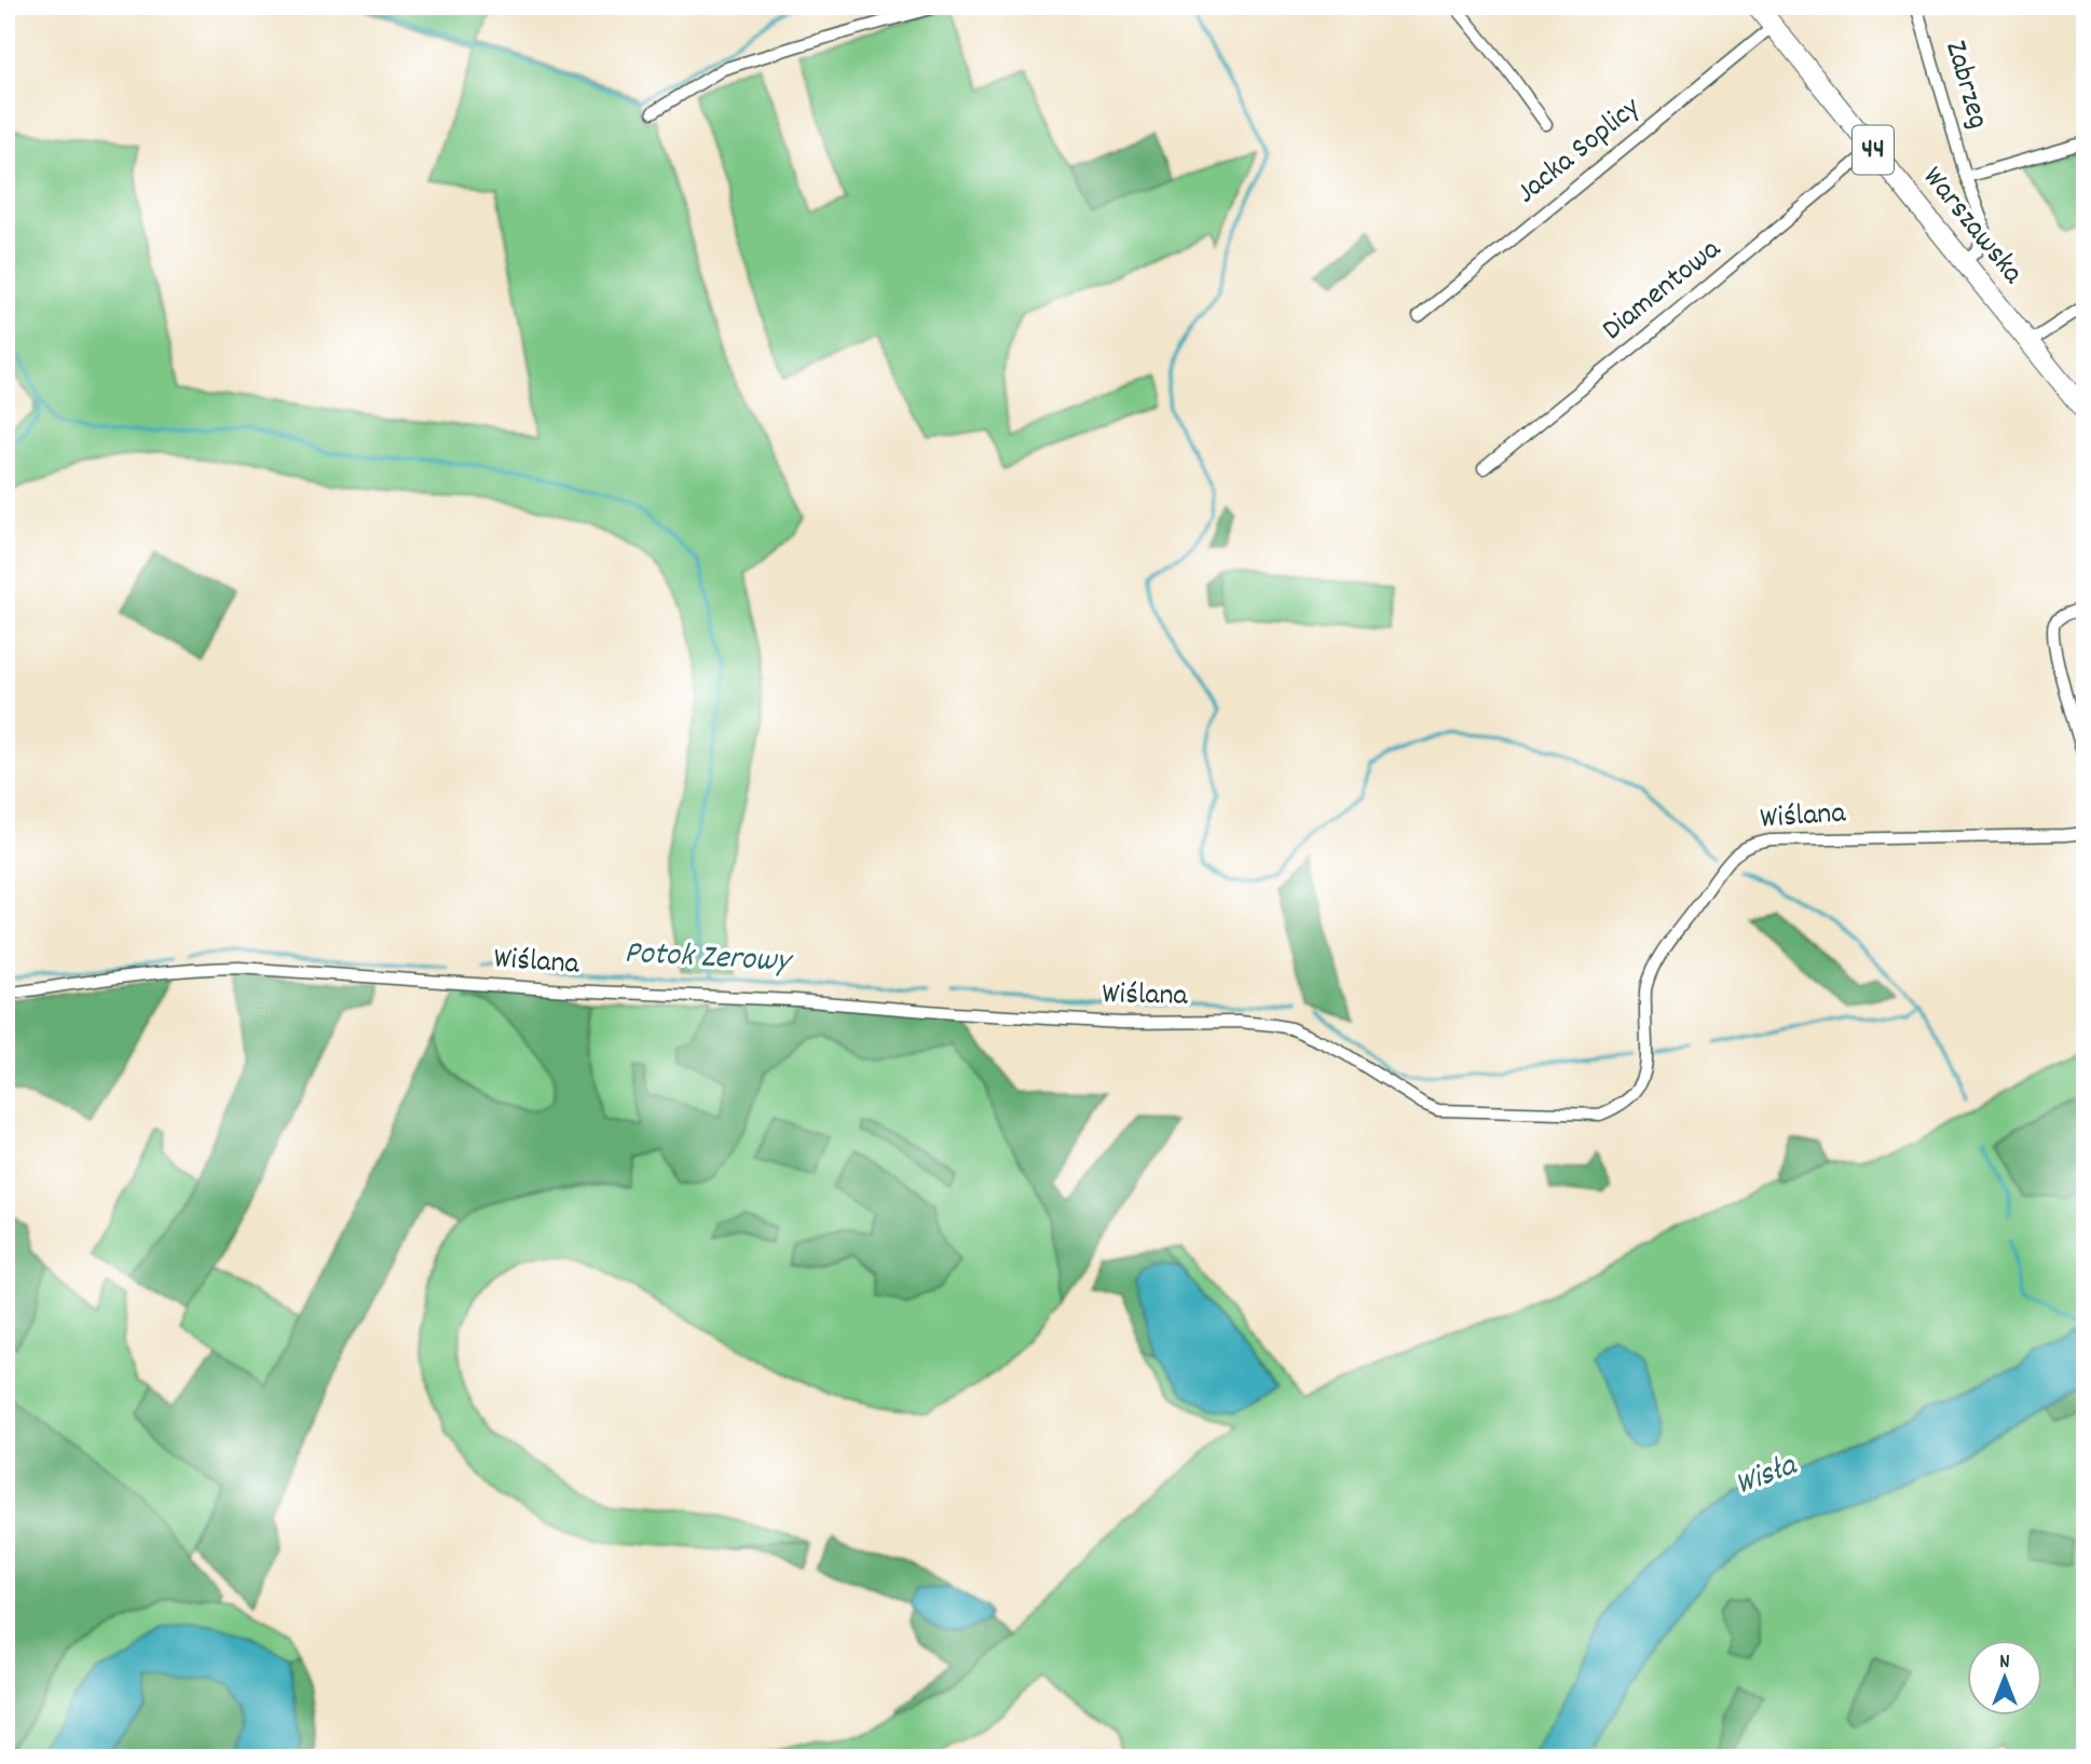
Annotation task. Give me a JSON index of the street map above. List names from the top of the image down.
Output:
{
  "streets": {
    "main road": ["44", "Warszawska"],
    "street": [
      "Zabrzeg",
      "Jacka Soplicy",
      "Diamentowa",
      "Wiślana"
    ]
  },
  "crossings": [
    ["Zabrzeg", "Warszawska"],
    ["Jacka Soplicy", "Warszawska"],
    ["Warszawska", "Diamentowa"]
  ],
  "water": ["Potok Zerowy", "Wisła"],
  "north": "top"
}
